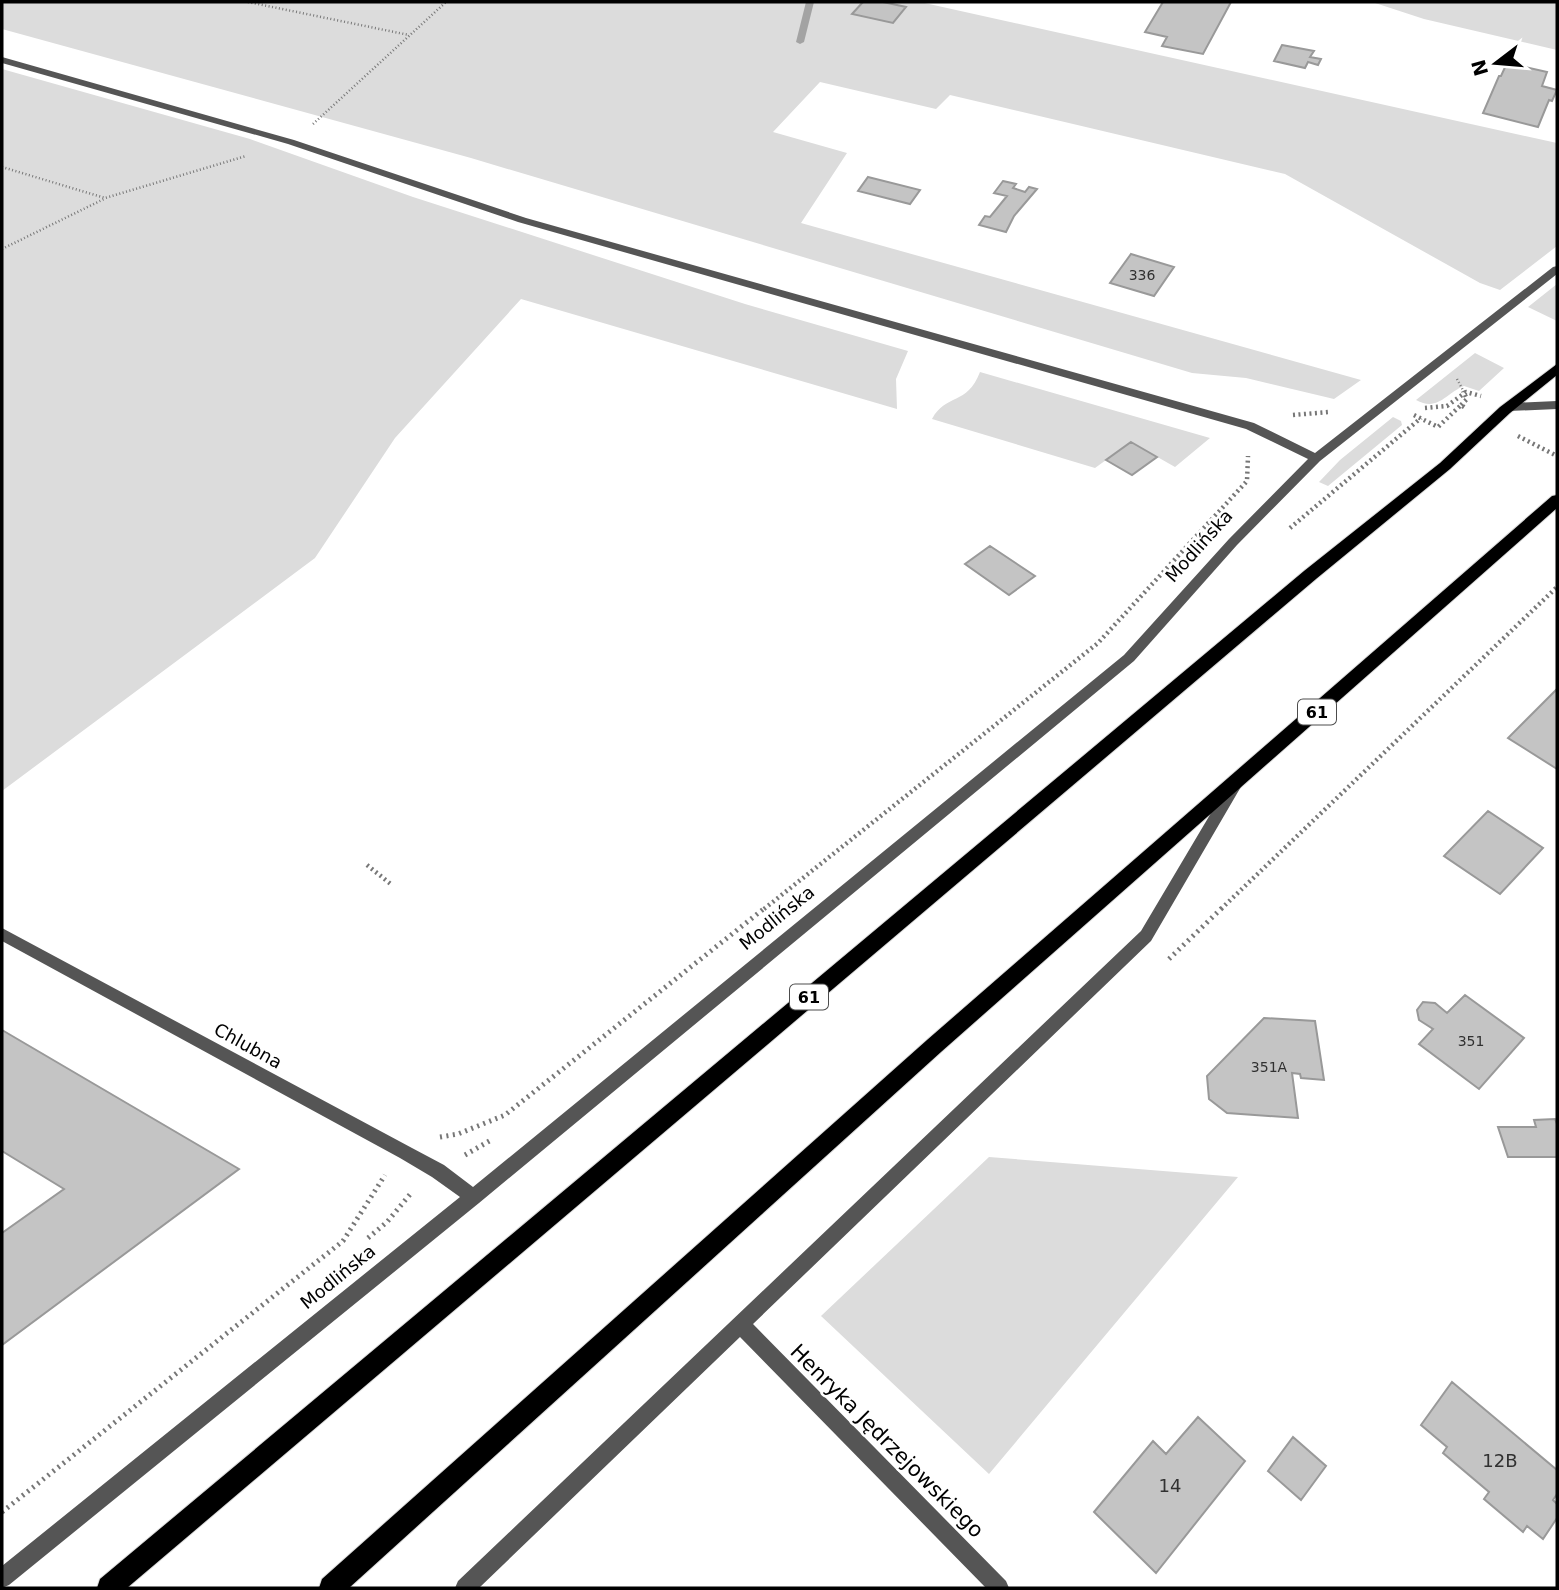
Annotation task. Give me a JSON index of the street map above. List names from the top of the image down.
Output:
{
  "streets": {
    "main road": ["61"],
    "street": ["Modlińska", "Chlubna", "Henryka Jędrzejowskiego"]
  },
  "crossings": [
    ["Modlińska", "Chlubna"]
  ],
  "house_numbers": [
    "336",
    "351",
    "351A",
    "12B",
    "14"
  ],
  "north": "left"
}
